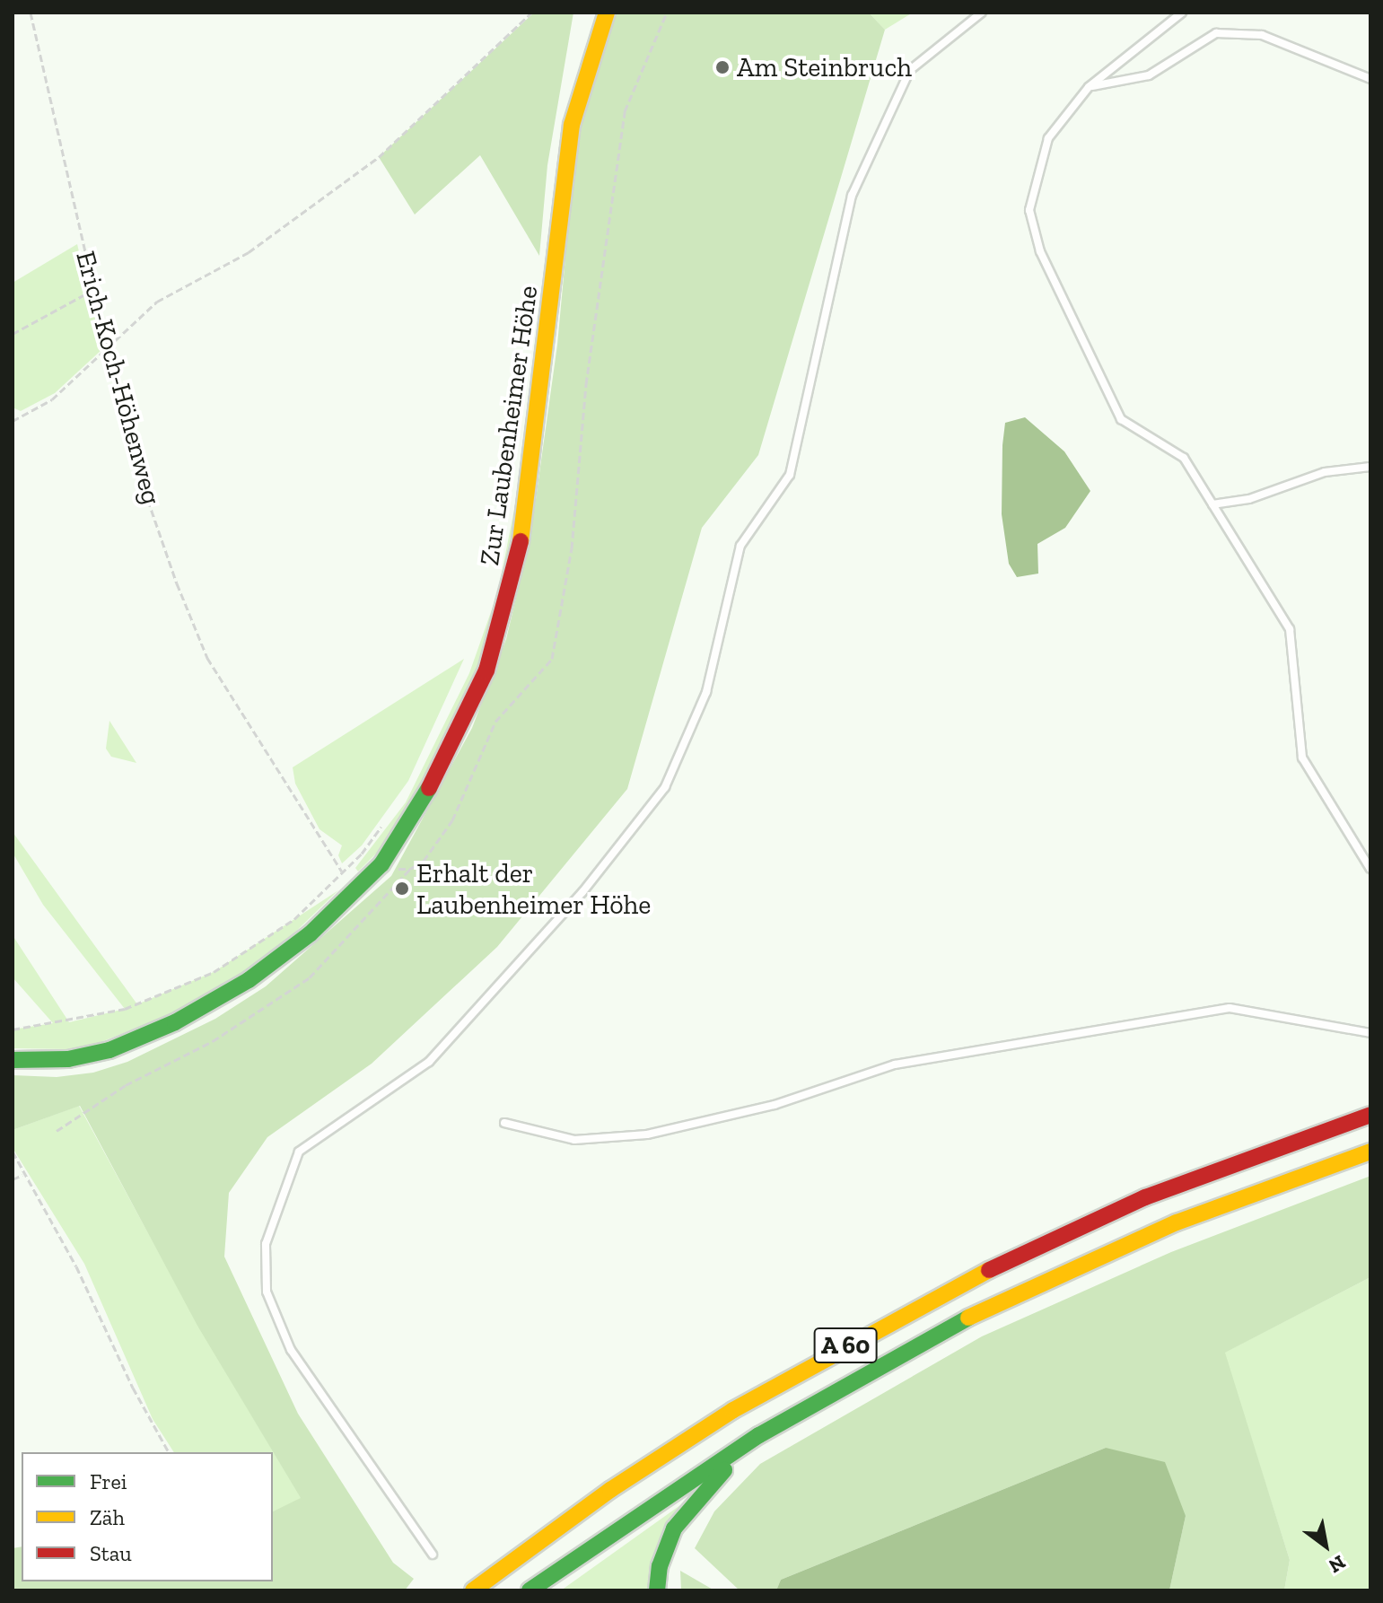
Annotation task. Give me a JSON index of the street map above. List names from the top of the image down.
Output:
{
  "streets": {
    "main road": ["Zur Laubenheimer Höhe", "A 60"],
    "path": ["Erich-Koch-Höhenweg"]
  },
  "places": ["Am Steinbruch", "Erhalt der Laubenheimer Höhe"],
  "legend": ["Frei", "Zäh", "Stau"],
  "north": "bottom right"
}
